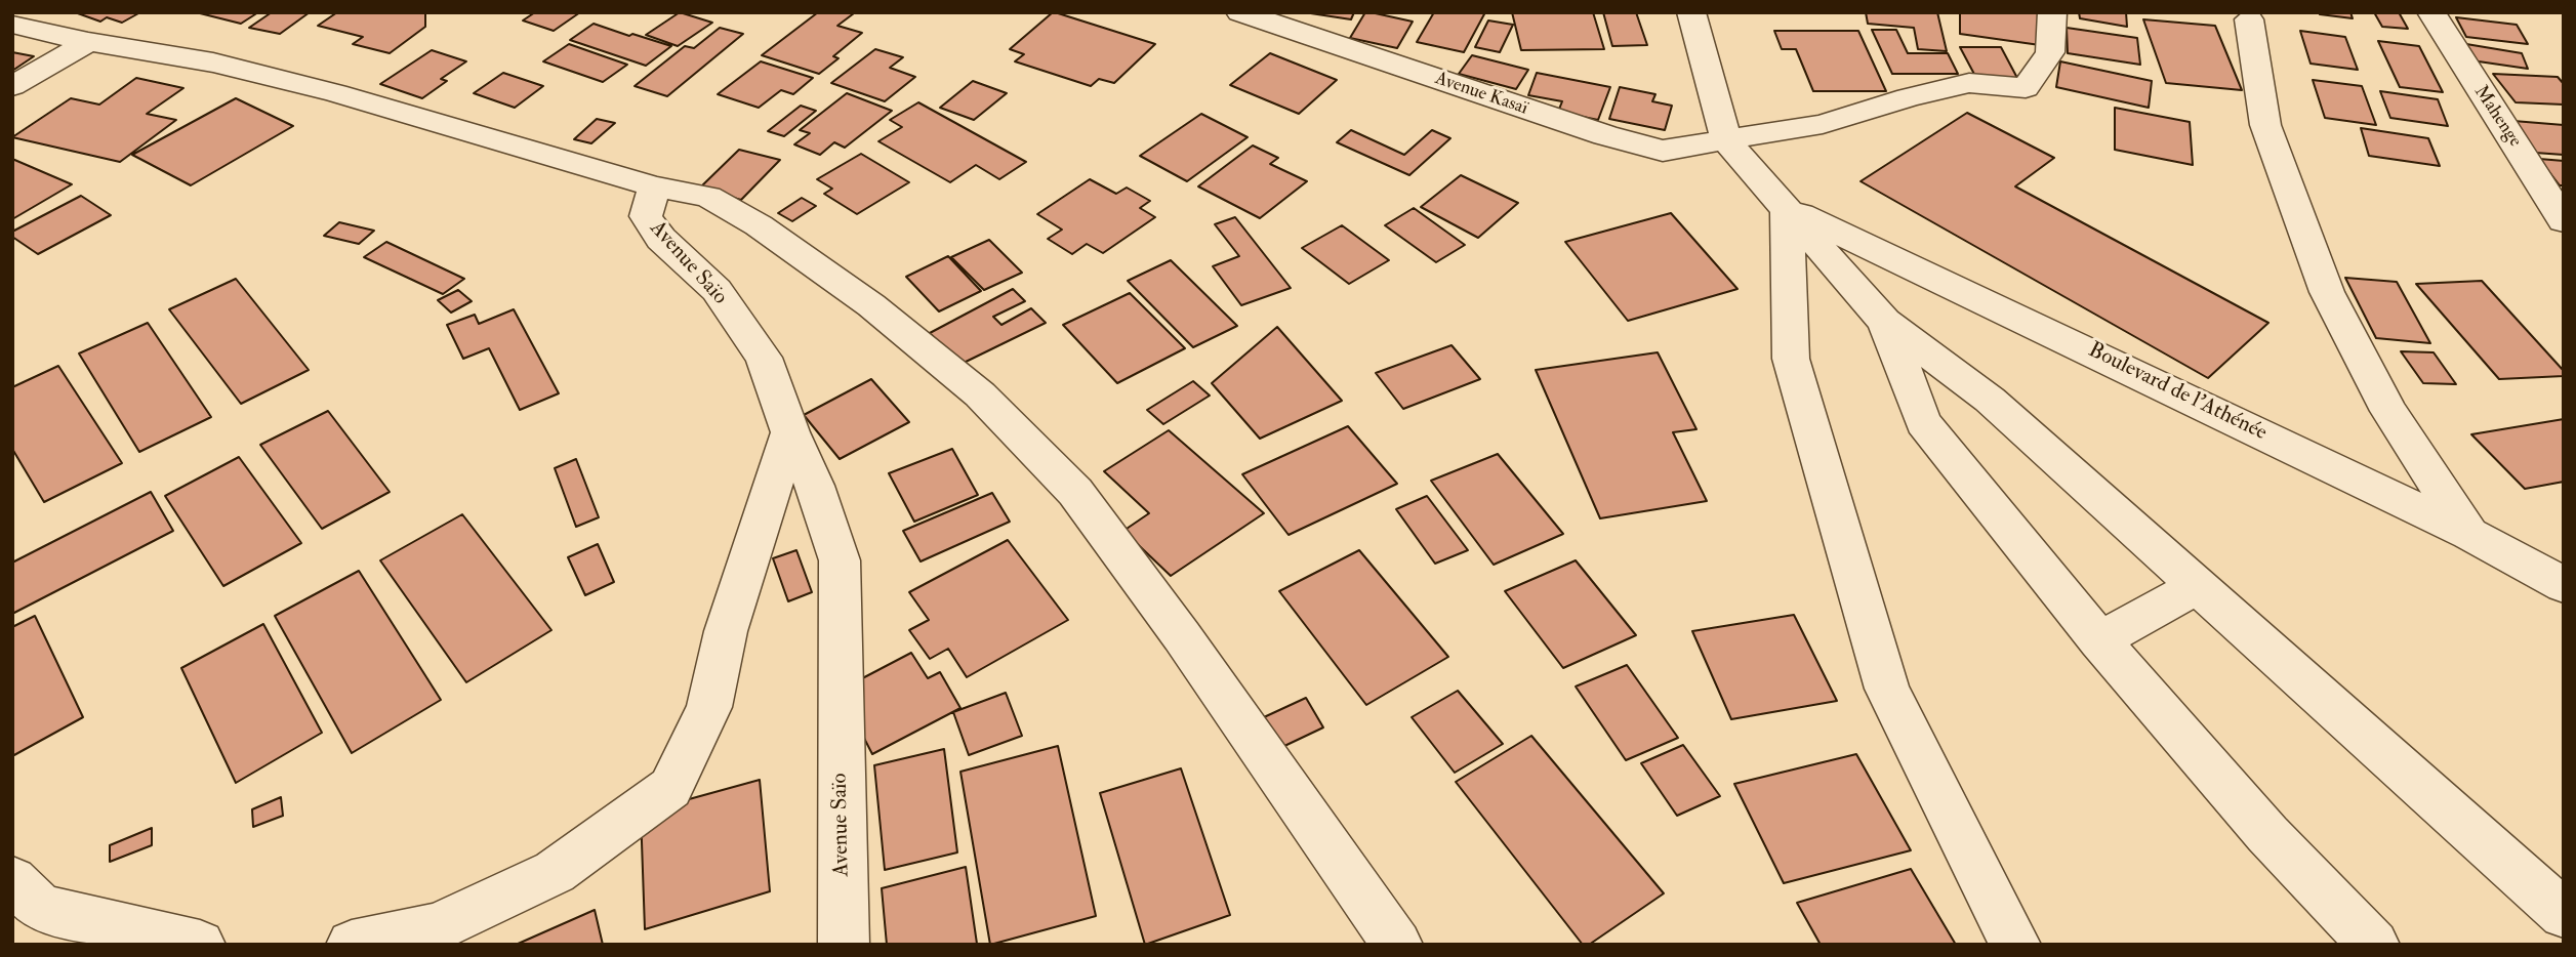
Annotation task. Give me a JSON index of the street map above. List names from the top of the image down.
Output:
{
  "streets": {
    "street": [
      "Avenue Kasaï",
      "Mahenge",
      "Avenue Saïo",
      "Boulevard de l'Athénée"
    ]
  }
}
